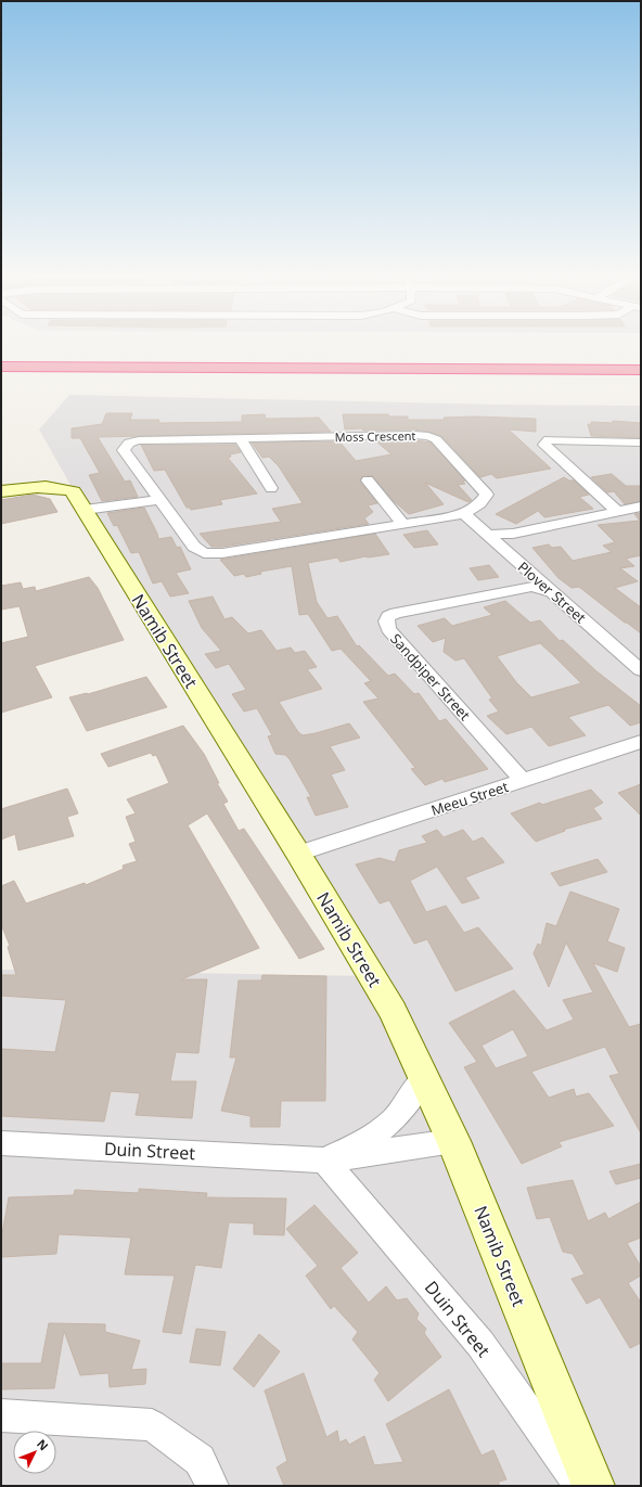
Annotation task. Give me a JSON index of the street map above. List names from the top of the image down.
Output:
{
  "streets": {
    "street": [
      "Moss Crescent",
      "Plover Street",
      "Namib Street",
      "Sandpiper Street",
      "Meeu Street",
      "Duin Street"
    ]
  },
  "crossings": [
    ["Moss Crescent", "Plover Street"],
    ["Plover Street", "Sandpiper Street"],
    ["Namib Street", "Meeu Street"],
    ["Namib Street", "Duin Street"],
    ["Sandpiper Street", "Meeu Street"]
  ],
  "north": "top right"
}
